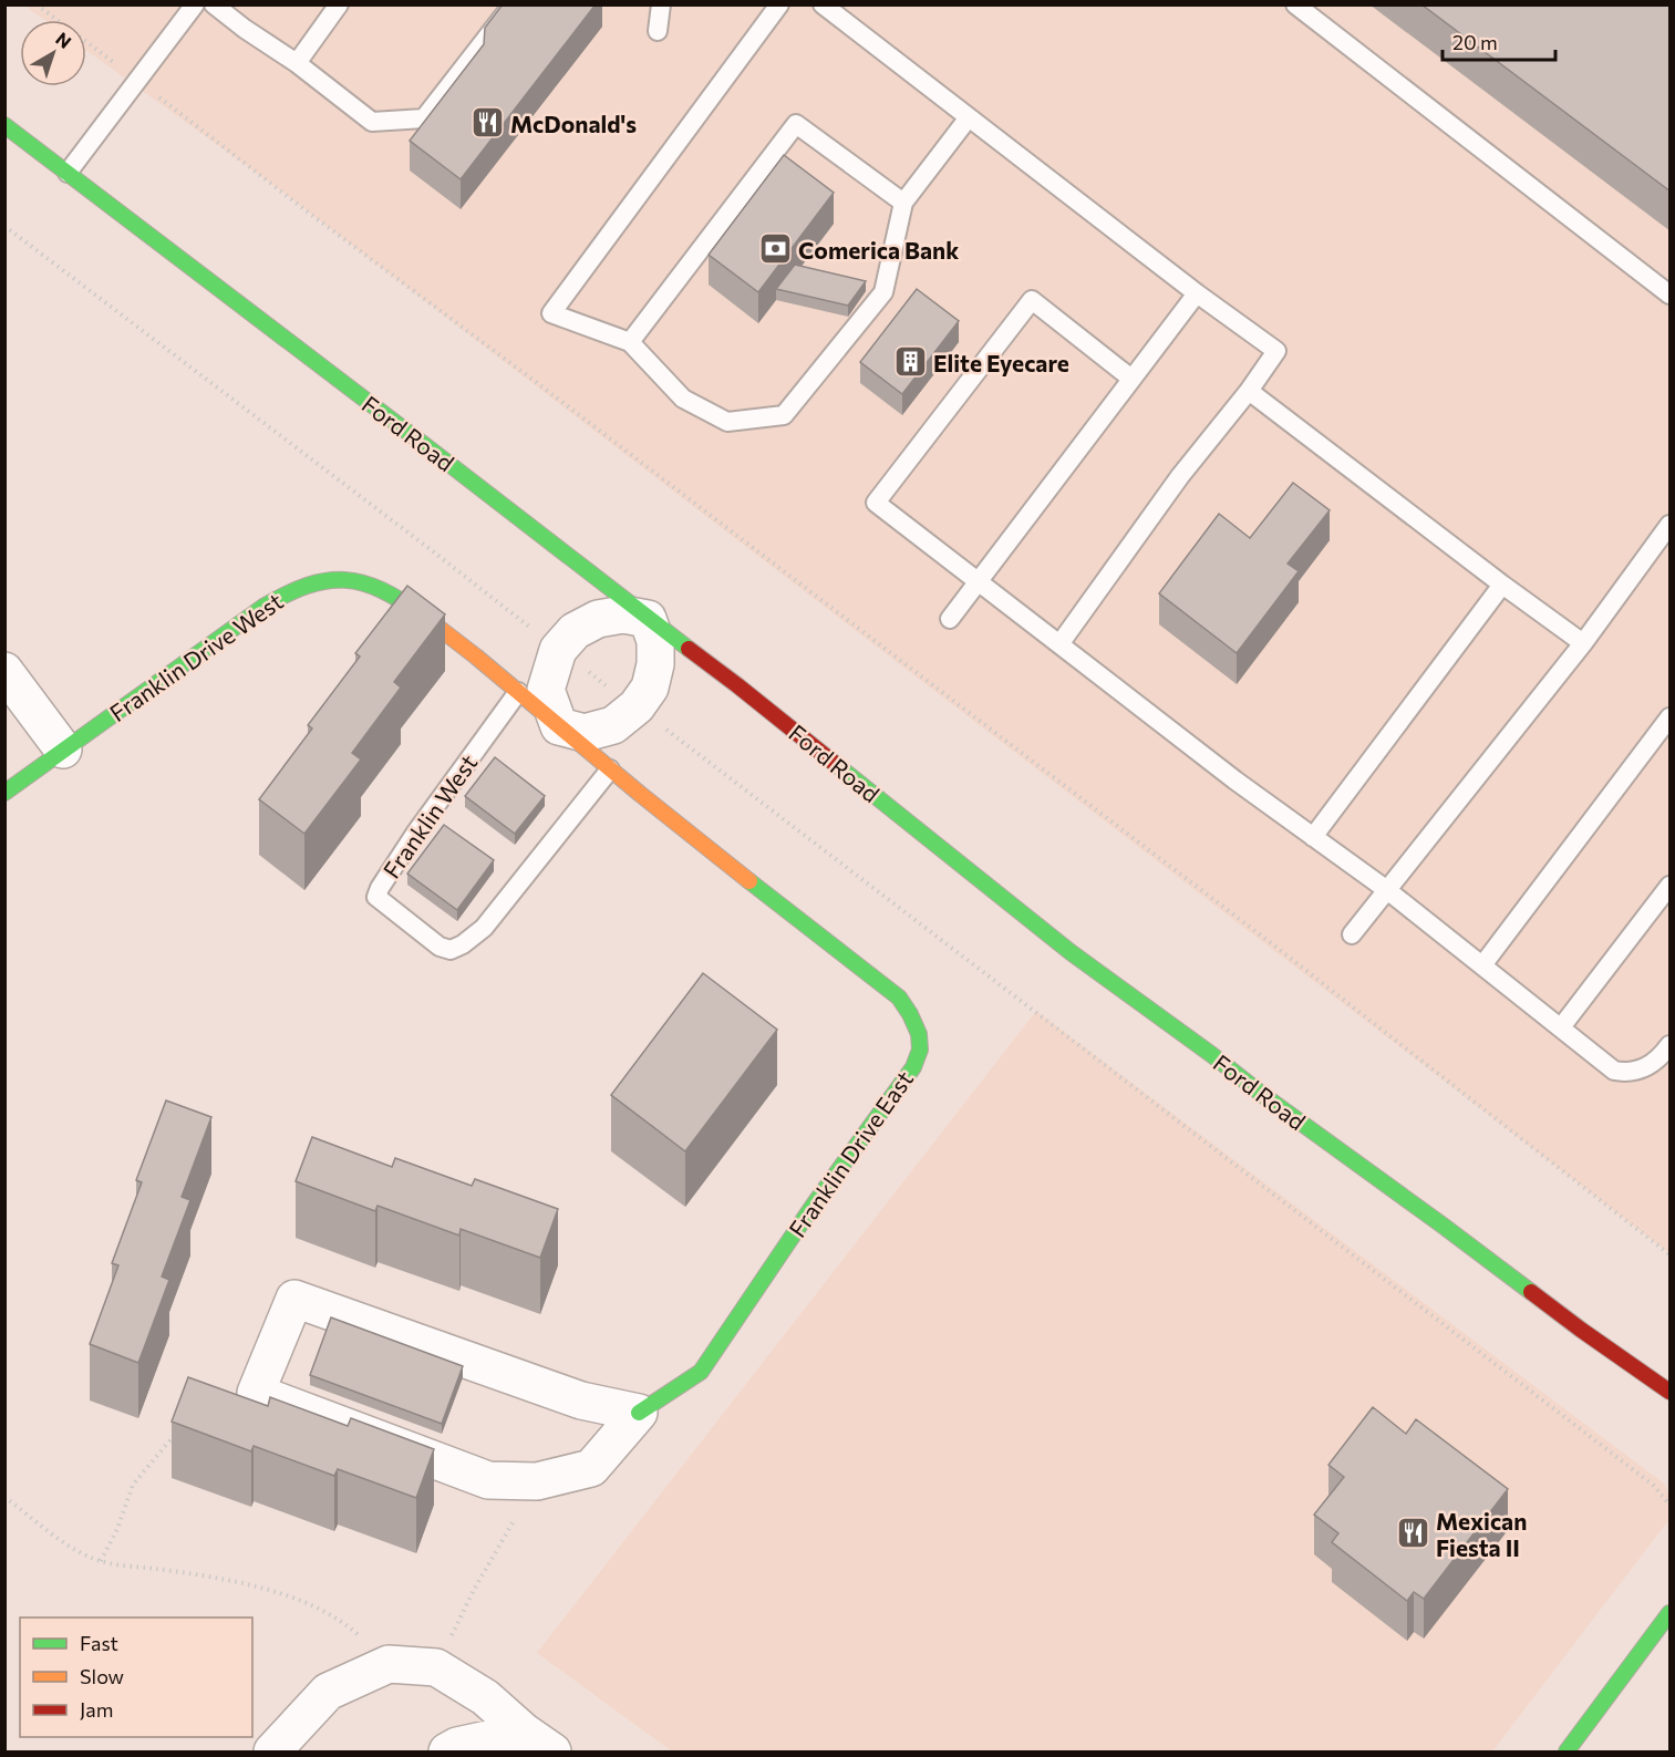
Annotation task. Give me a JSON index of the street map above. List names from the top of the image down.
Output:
{
  "streets": {
    "main road": ["Ford Road", "Franklin Drive West", "Franklin Drive East"],
    "lane": ["Franklin West"]
  },
  "crossings": [
    ["Ford Road", "Franklin Drive West"],
    ["Ford Road", "Franklin Drive East"],
    ["Franklin Drive West", "Franklin West"],
    ["Franklin Drive West", "Franklin Drive East"],
    ["Franklin West", "Franklin Drive East"]
  ],
  "places": {
    "restaurant": ["McDonald's", "Mexican Fiesta II"],
    "bank": ["Comerica Bank"],
    "building": ["Elite Eyecare"]
  },
  "legend": ["Fast", "Slow", "Jam"],
  "scale_bar": "20 m",
  "north": "top right"
}
